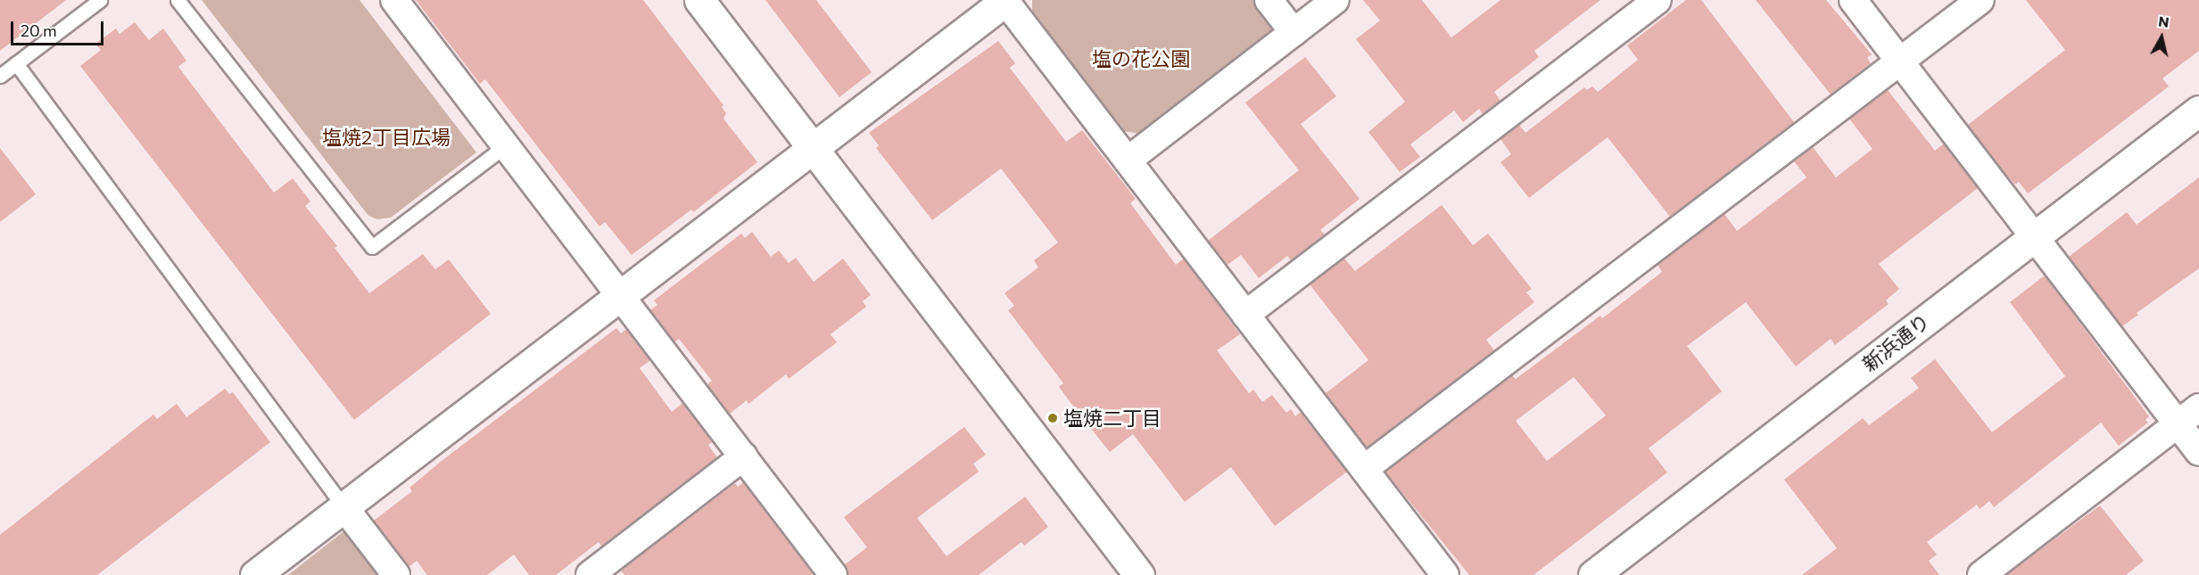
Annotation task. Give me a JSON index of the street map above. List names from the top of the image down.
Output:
{
  "streets": {
    "street": ["新浜通り"]
  },
  "parks": ["塩の花公園", "塩焼2丁目広場"],
  "places": ["塩焼二丁目"],
  "scale_bar": "20 m",
  "north": "top"
}
